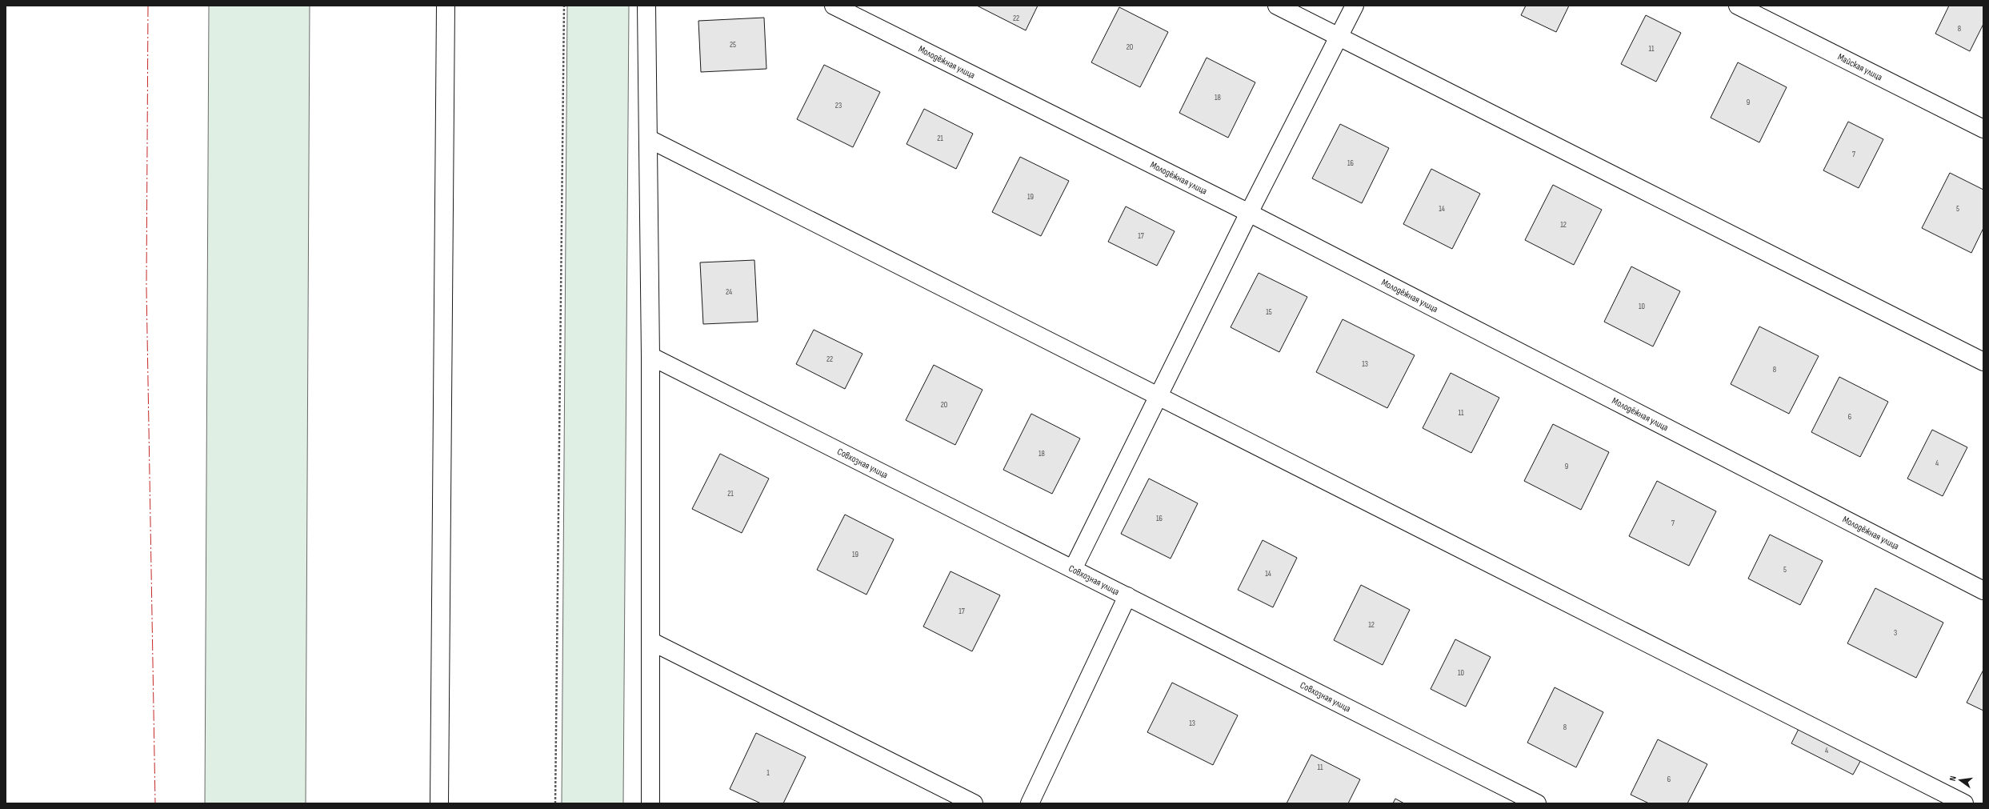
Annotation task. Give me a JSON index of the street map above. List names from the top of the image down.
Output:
{
  "streets": {
    "street": ["Молодёжная улица", "Майская улица", "Совхозная улица"]
  },
  "house_numbers": [
    "22",
    "8",
    "25",
    "20",
    "11",
    "18",
    "9",
    "23",
    "21",
    "7",
    "16",
    "19",
    "14",
    "5",
    "12",
    "17",
    "24",
    "10",
    "15",
    "22",
    "13",
    "8",
    "20",
    "11",
    "6",
    "18",
    "4",
    "9",
    "21",
    "16",
    "7",
    "19",
    "5",
    "14",
    "17",
    "12",
    "3",
    "10",
    "13",
    "8",
    "4",
    "11",
    "1",
    "6"
  ],
  "north": "left"
}
